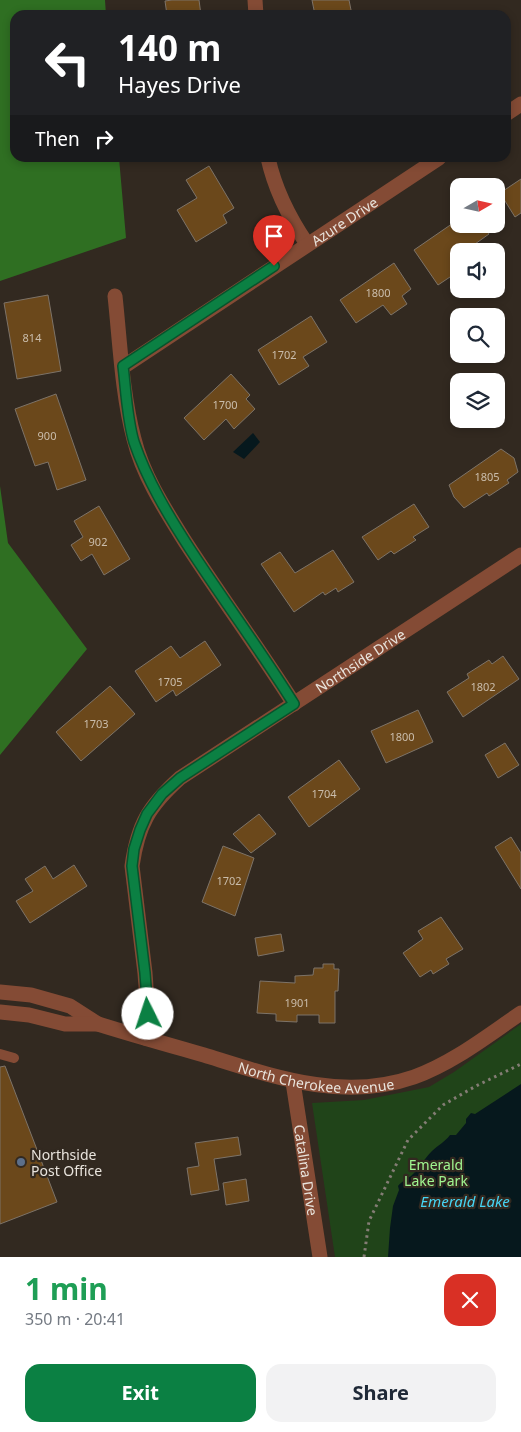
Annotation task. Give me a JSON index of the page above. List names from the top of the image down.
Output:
{
  "streets": {
    "street": [
      "Azure Drive",
      "Northside Drive",
      "North Cherokee Avenue",
      "Catalina Drive"
    ]
  },
  "crossings": [
    ["Northside Drive", "North Cherokee Avenue"],
    ["North Cherokee Avenue", "Catalina Drive"]
  ],
  "water": ["Emerald Lake"],
  "parks": ["Emerald Lake Park"],
  "places": ["Northside Post Office"],
  "house_numbers": [
    "1800",
    "814",
    "1702",
    "1700",
    "900",
    "1805",
    "902",
    "1705",
    "1802",
    "1703",
    "1800",
    "1704",
    "1702",
    "1901"
  ],
  "north": "right",
  "page": {
    "turn": ["140 m", "Hayes Drive"],
    "then": "Then",
    "heading": ["1 min", "350 m · 20:41"],
    "buttons": ["Exit", "Share"]
  }
}
